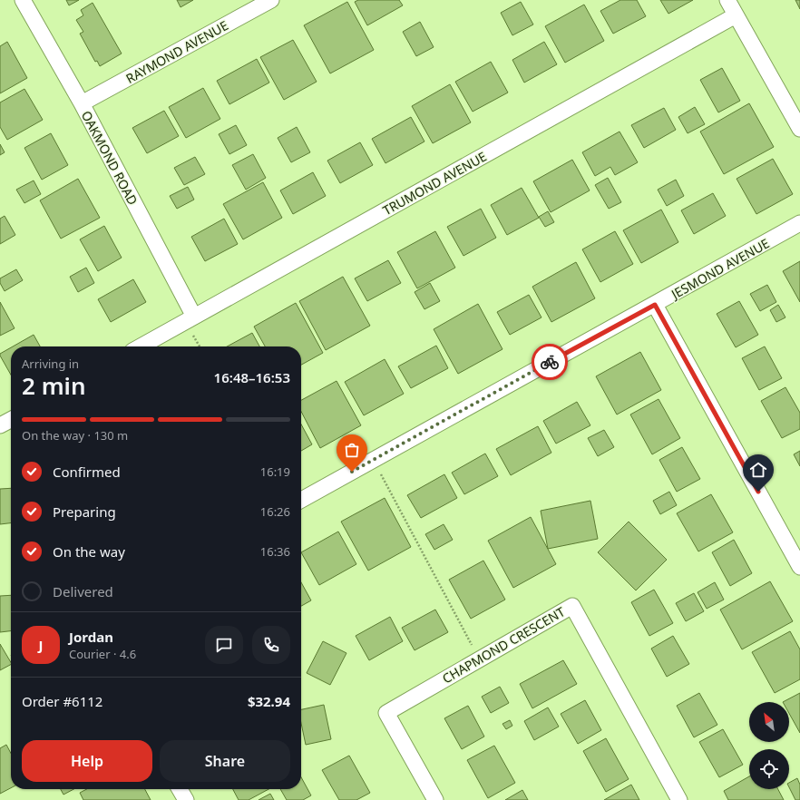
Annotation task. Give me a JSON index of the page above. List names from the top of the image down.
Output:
{
  "streets": {
    "street": [
      "RAYMOND AVENUE",
      "OAKMOND ROAD",
      "TRUMOND AVENUE",
      "JESMOND AVENUE",
      "CHAPMOND CRESCENT"
    ]
  },
  "crossings": [
    ["RAYMOND AVENUE", "OAKMOND ROAD"],
    ["OAKMOND ROAD", "TRUMOND AVENUE"]
  ],
  "north": "top left",
  "page": {
    "heading": ["2 min", "Arriving in", "16:48–16:53"],
    "panel": [
      "Jordan",
      "Courier · 4.6",
      "Order #6112",
      "$32.94"
    ],
    "bar": "On the way · 130 m",
    "list": [
      ["Confirmed", "16:19"],
      ["Preparing", "16:26"],
      ["On the way", "16:36"],
      "Delivered"
    ],
    "round": "J",
    "buttons": ["Help", "Share"]
  }
}
